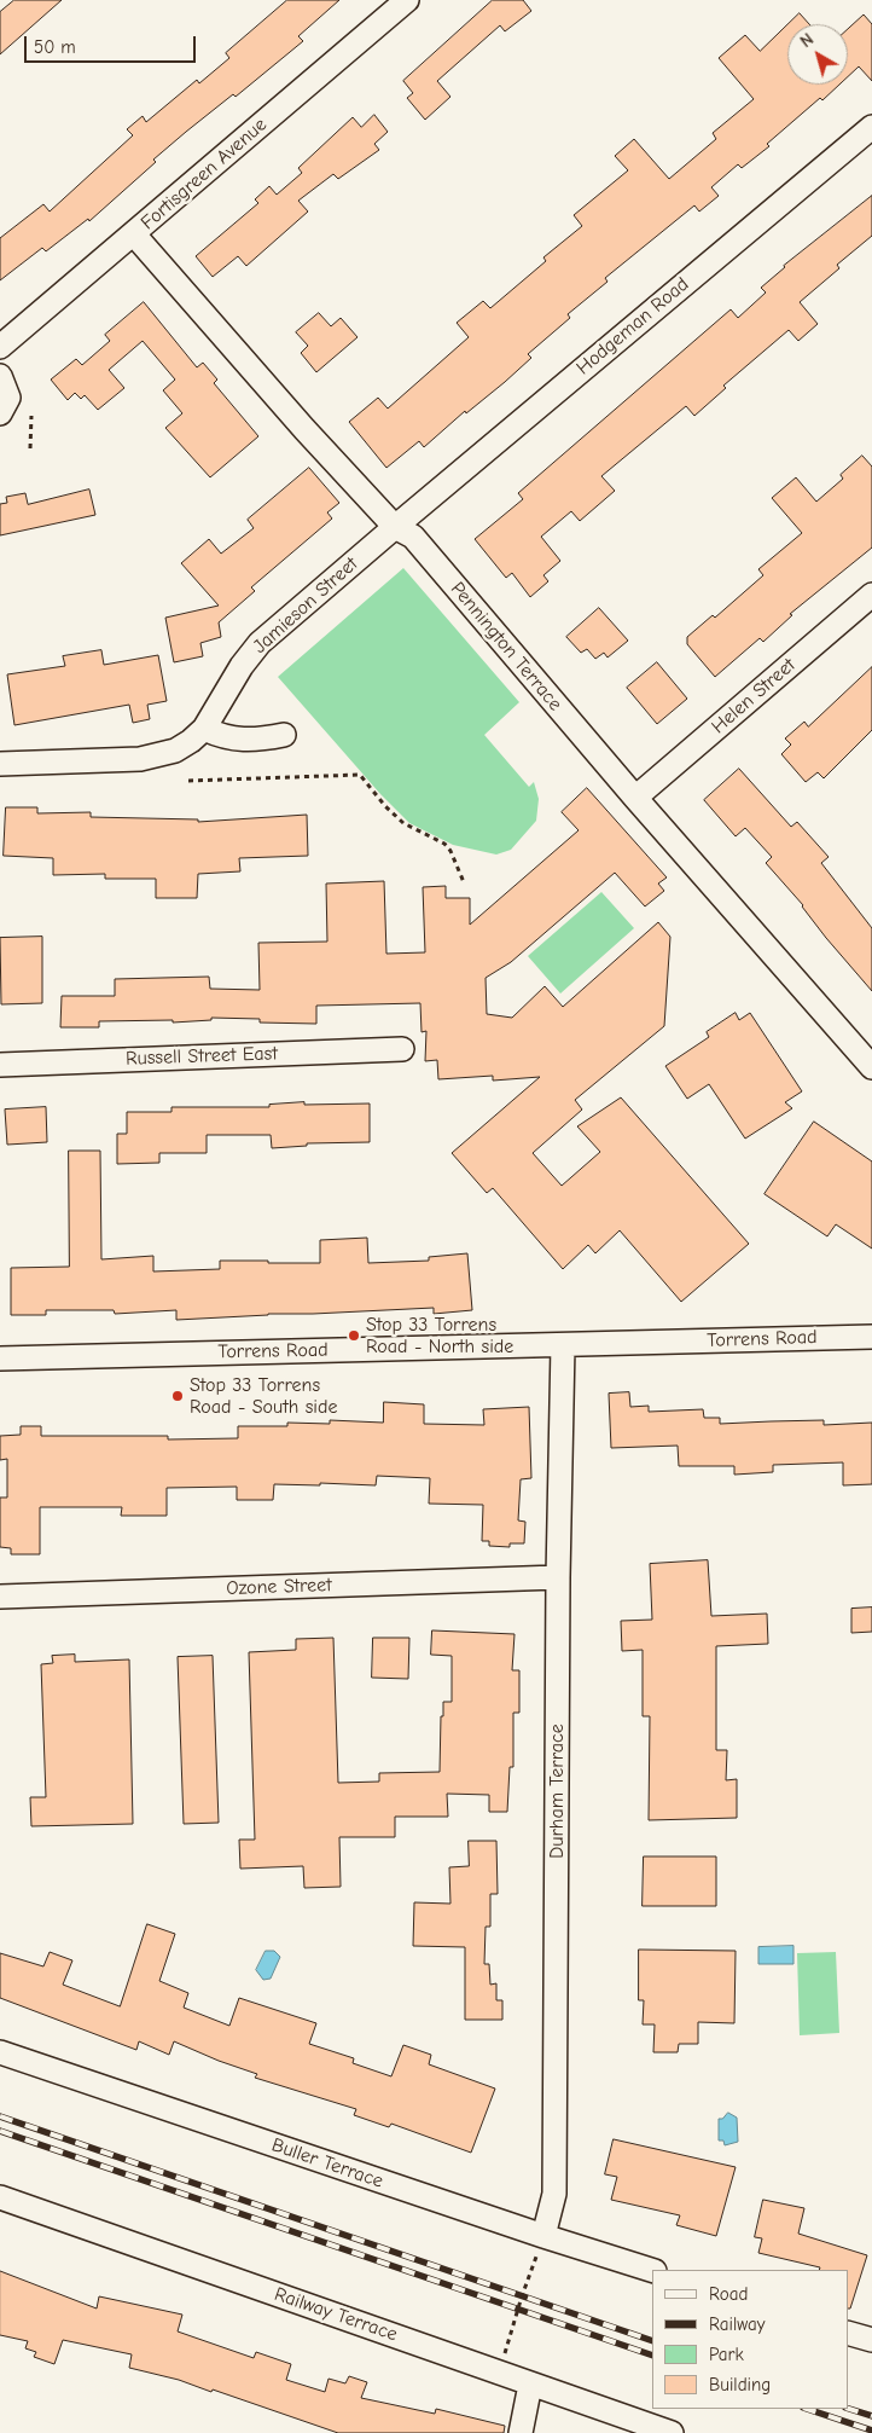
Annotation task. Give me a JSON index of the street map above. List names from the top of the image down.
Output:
{
  "streets": {
    "street": [
      "Fortisgreen Avenue",
      "Hodgeman Road",
      "Jamieson Street",
      "Pennington Terrace",
      "Helen Street",
      "Russell Street East",
      "Torrens Road",
      "Ozone Street",
      "Durham Terrace",
      "Buller Terrace",
      "Railway Terrace"
    ]
  },
  "crossings": [
    ["Fortisgreen Avenue", "Pennington Terrace"],
    ["Hodgeman Road", "Jamieson Street"],
    ["Hodgeman Road", "Pennington Terrace"],
    ["Jamieson Street", "Pennington Terrace"],
    ["Pennington Terrace", "Helen Street"],
    ["Torrens Road", "Durham Terrace"],
    ["Ozone Street", "Durham Terrace"],
    ["Durham Terrace", "Buller Terrace"]
  ],
  "places": ["Stop 33 Torrens Road - North side", "Stop 33 Torrens Road - South side"],
  "legend": [
    "Road",
    "Railway",
    "Park",
    "Building"
  ],
  "scale_bar": "50 m",
  "north": "top left"
}
